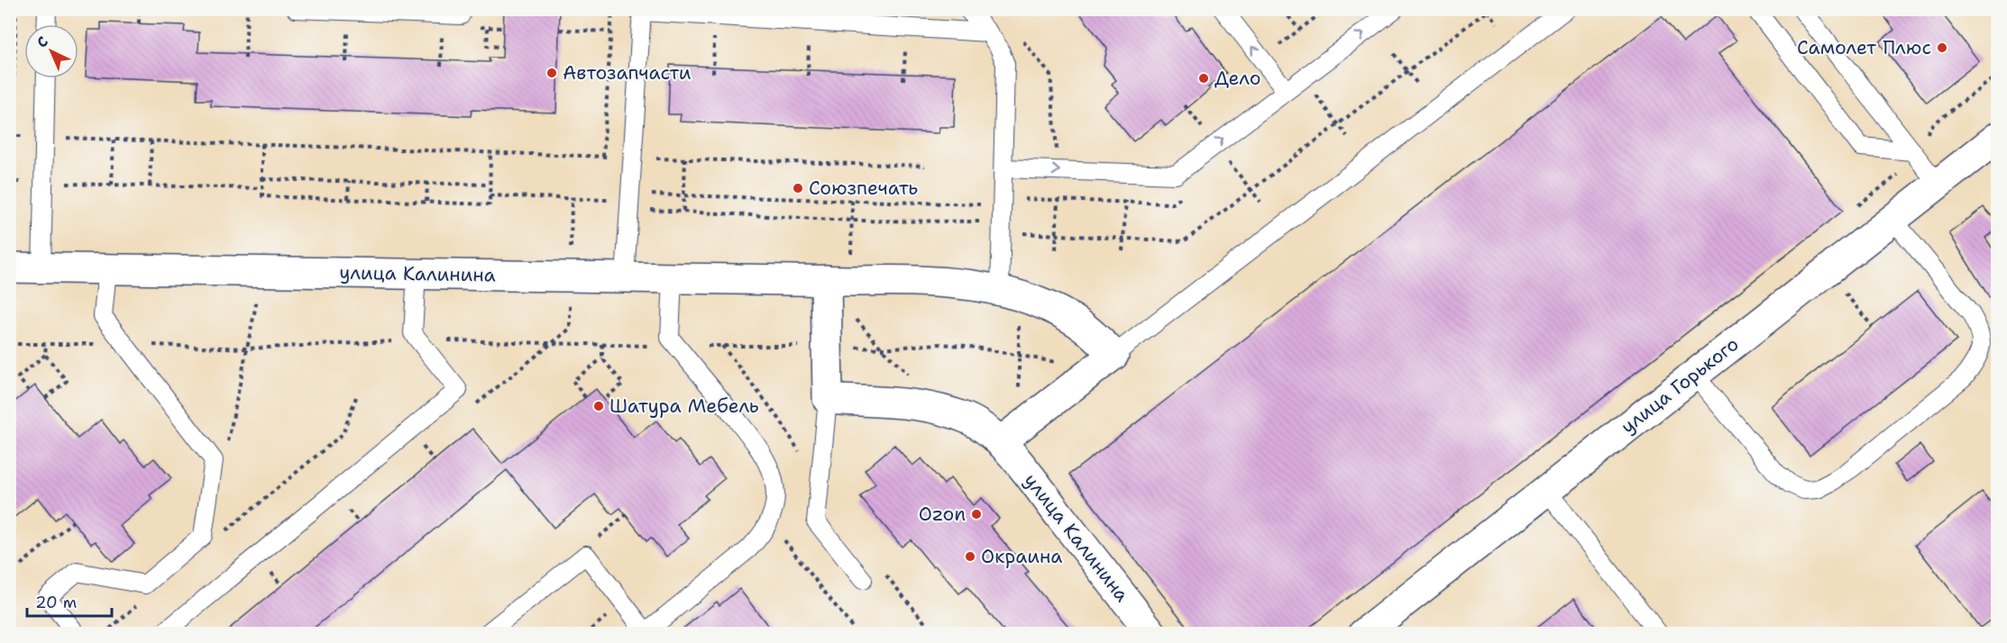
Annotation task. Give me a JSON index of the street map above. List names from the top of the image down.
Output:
{
  "streets": {
    "street": ["улица Калинина", "улица Горького"]
  },
  "places": [
    "Самолет Плюс",
    "Автозапчасти",
    "Дело",
    "Союзпечать",
    "Шатура Мебель",
    "Ozon",
    "Окраина"
  ],
  "scale_bar": "20 m",
  "north": "top left"
}
